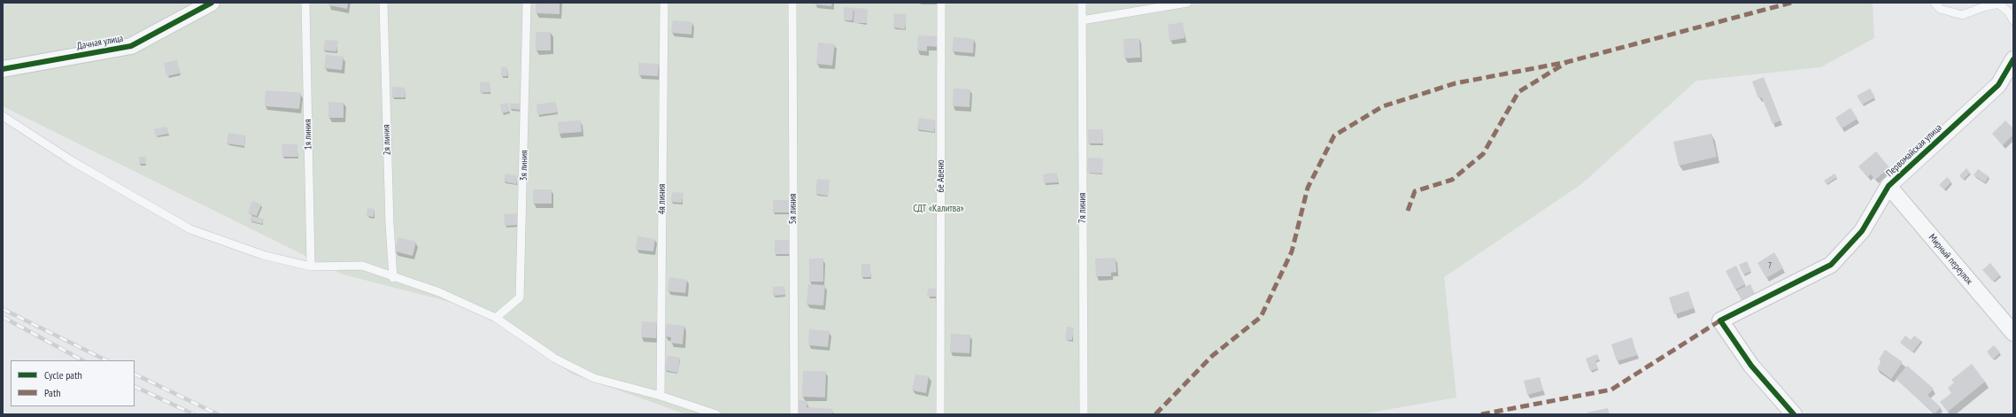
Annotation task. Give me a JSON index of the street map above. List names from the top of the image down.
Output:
{
  "streets": {
    "street": ["Дачная улица", "Первомайская улица", "Мирный переулок"],
    "lane": [
      "1я линия",
      "2я линия",
      "3я линия",
      "6е Авеню",
      "4я линия",
      "7я линия",
      "5я линия"
    ]
  },
  "crossings": [
    ["Первомайская улица", "Мирный переулок"]
  ],
  "parks": ["СДТ «Калитва»"],
  "house_numbers": ["7"],
  "legend": ["Cycle path", "Path"]
}
